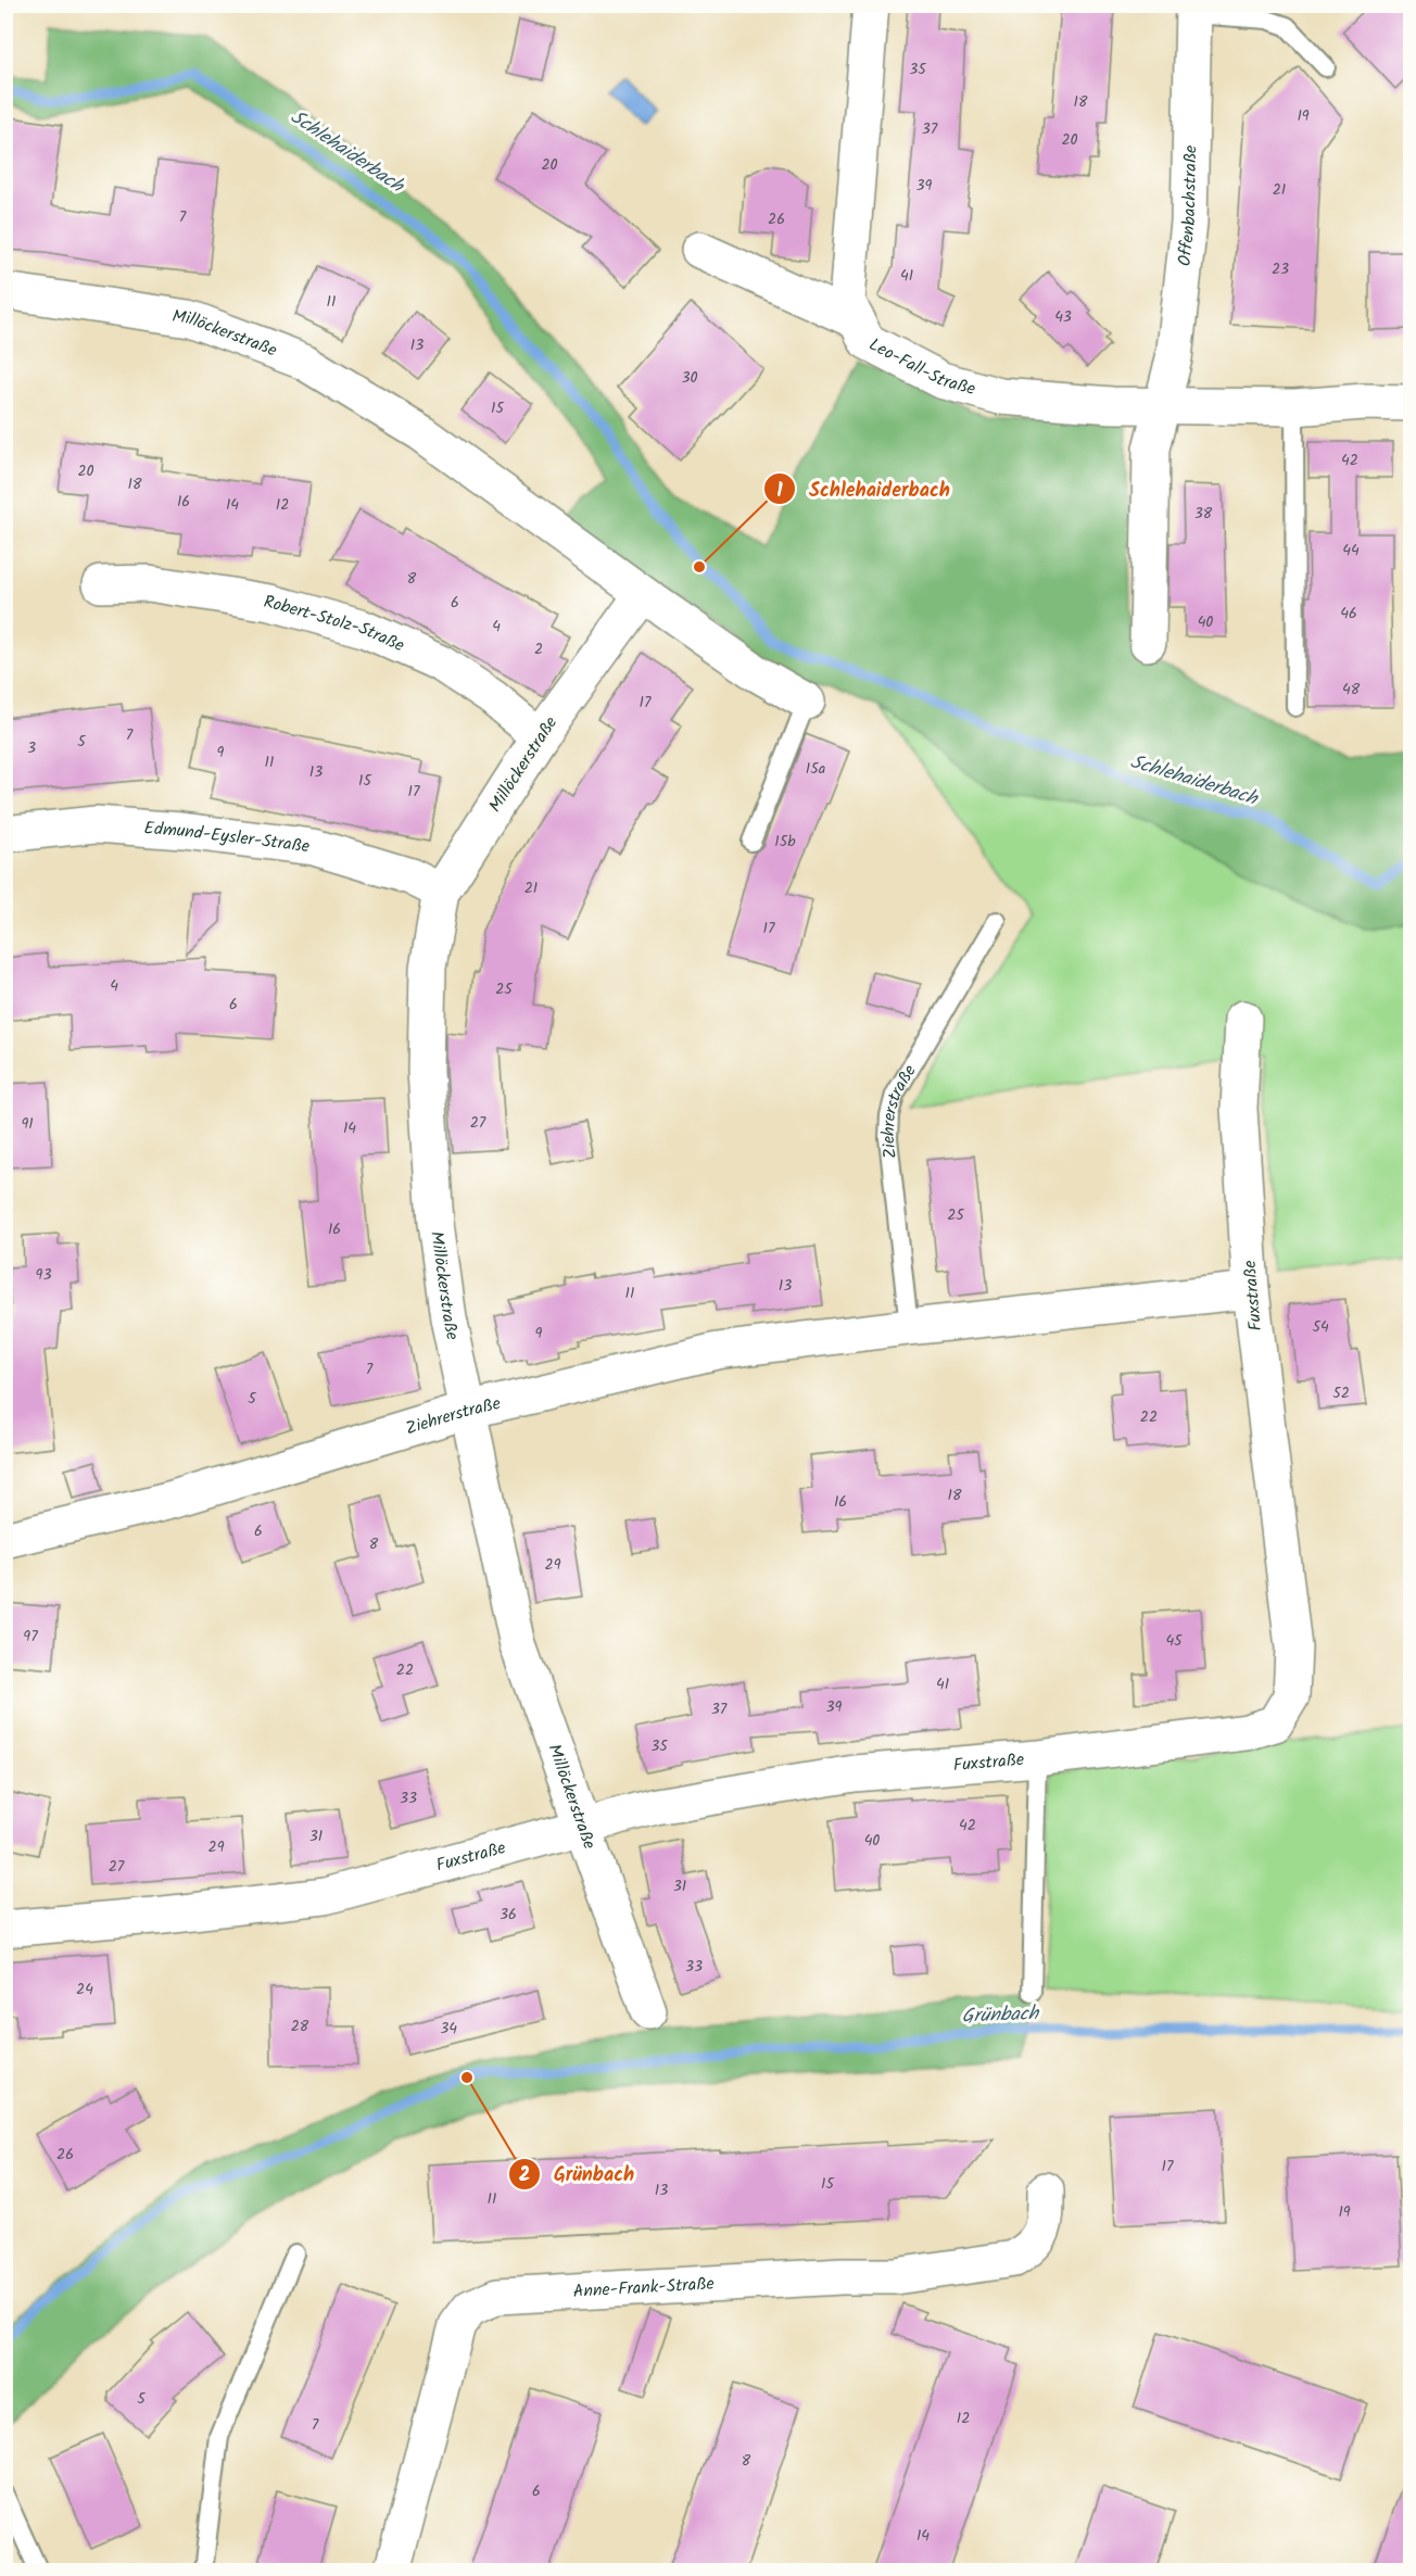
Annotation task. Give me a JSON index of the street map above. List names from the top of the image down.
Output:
{
  "streets": {
    "street": [
      "Offenbachstraße",
      "Millöckerstraße",
      "Leo-Fall-Straße",
      "Robert-Stolz-Straße",
      "Edmund-Eysler-Straße",
      "Ziehrerstraße",
      "Fuxstraße",
      "Anne-Frank-Straße"
    ]
  },
  "crossings": [
    ["Offenbachstraße", "Leo-Fall-Straße"],
    ["Millöckerstraße", "Robert-Stolz-Straße"],
    ["Millöckerstraße", "Edmund-Eysler-Straße"],
    ["Millöckerstraße", "Ziehrerstraße"],
    ["Millöckerstraße", "Fuxstraße"],
    ["Ziehrerstraße", "Fuxstraße"]
  ],
  "water": ["Schlehaiderbach", "Grünbach"],
  "places": ["Schlehaiderbach", "Grünbach"],
  "house_numbers": [
    "35",
    "18",
    "19",
    "37",
    "20",
    "20",
    "39",
    "21",
    "7",
    "26",
    "23",
    "41",
    "11",
    "43",
    "13",
    "30",
    "15",
    "42",
    "20",
    "18",
    "16",
    "14",
    "12",
    "38",
    "44",
    "8",
    "6",
    "46",
    "40",
    "4",
    "2",
    "48",
    "17",
    "7",
    "5",
    "3",
    "9",
    "11",
    "15a",
    "13",
    "15",
    "17",
    "15b",
    "21",
    "17",
    "4",
    "25",
    "6",
    "27",
    "91",
    "14",
    "25",
    "16",
    "93",
    "13",
    "11",
    "54",
    "9",
    "7",
    "52",
    "5",
    "22",
    "18",
    "16",
    "6",
    "8",
    "29",
    "97",
    "45",
    "22",
    "41",
    "39",
    "37",
    "35",
    "33",
    "42",
    "31",
    "40",
    "29",
    "27",
    "31",
    "36",
    "33",
    "24",
    "28",
    "34",
    "26",
    "17",
    "15",
    "13",
    "11",
    "19",
    "5",
    "12",
    "7",
    "8",
    "6",
    "14"
  ]
}
